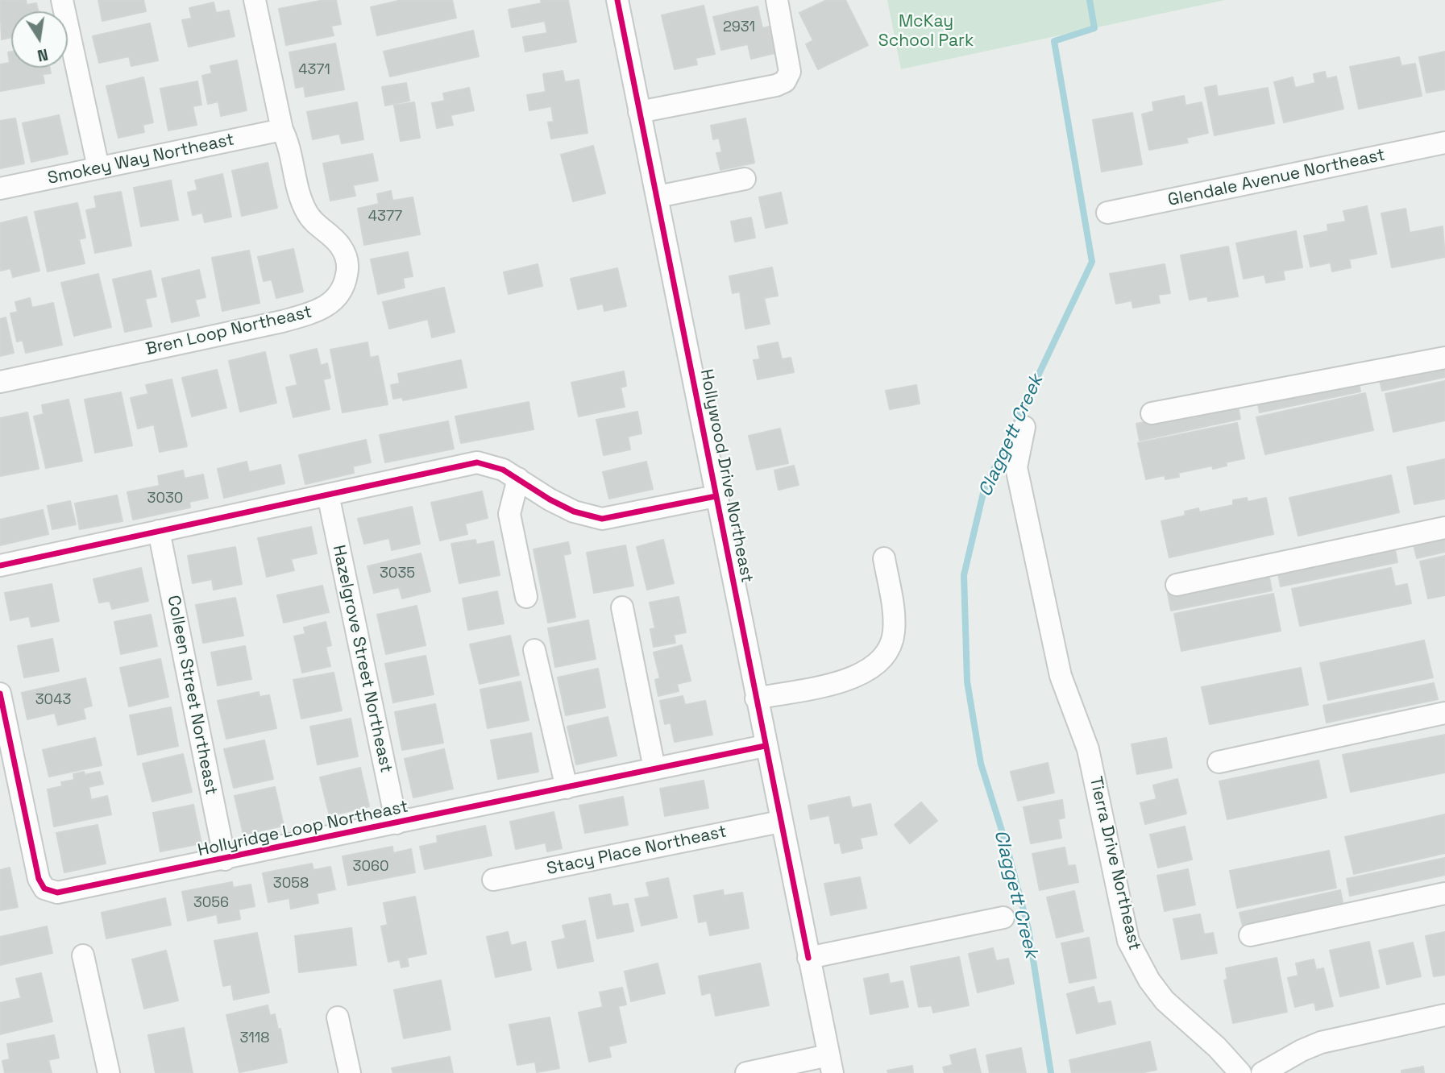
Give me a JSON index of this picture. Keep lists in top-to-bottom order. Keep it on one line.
{"streets":{"street":["Smokey Way Northeast","Glendale Avenue Northeast","Bren Loop Northeast","Hollywood Drive Northeast","Hazelgrove Street Northeast","Colleen Street Northeast","Hollyridge Loop Northeast","Stacy Place Northeast","Tierra Drive Northeast"]},"crossings":[["Smokey Way Northeast","Bren Loop Northeast"],["Hollywood Drive Northeast","Hollyridge Loop Northeast"],["Hollywood Drive Northeast","Stacy Place Northeast"],["Hazelgrove Street Northeast","Hollyridge Loop Northeast"],["Colleen Street Northeast","Hollyridge Loop Northeast"]],"water":["Claggett Creek"],"parks":["McKay School Park"],"house_numbers":["2931","4371","4377","3030","3035","3043","3060","3058","3056","3118"],"north":"bottom"}
